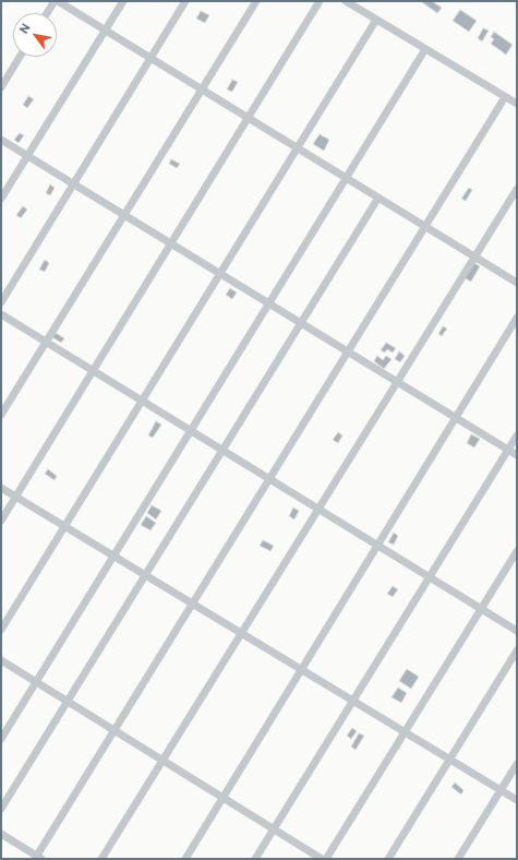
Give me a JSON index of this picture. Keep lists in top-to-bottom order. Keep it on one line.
{"north":"top left"}
